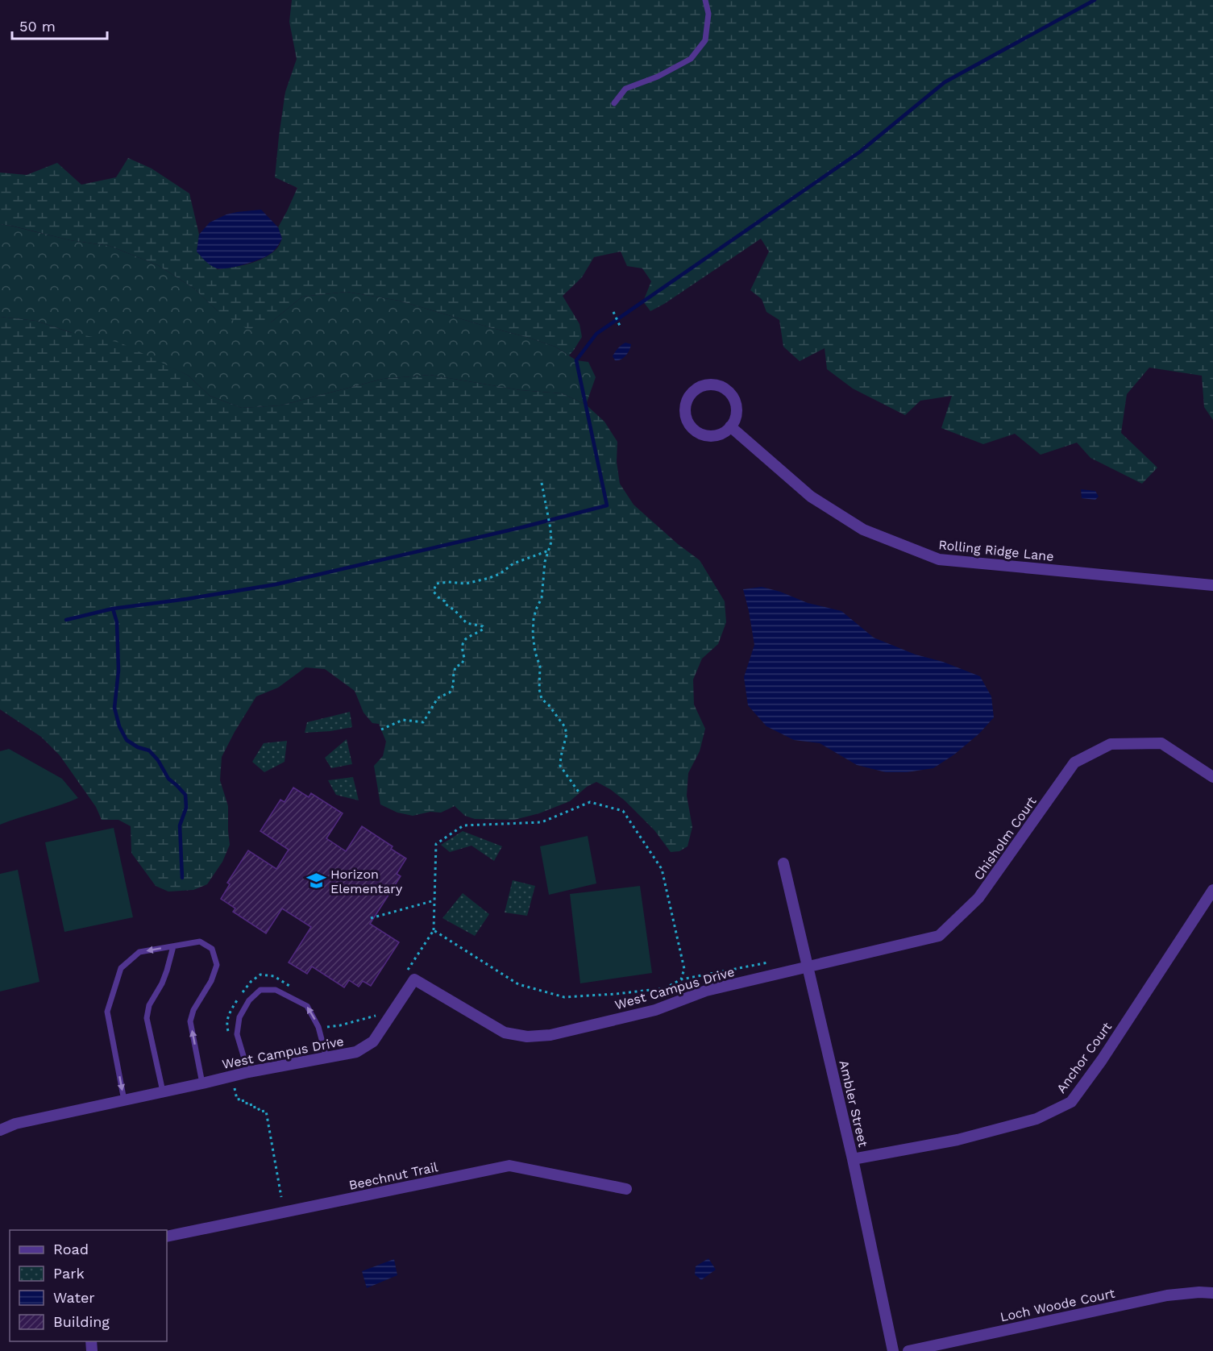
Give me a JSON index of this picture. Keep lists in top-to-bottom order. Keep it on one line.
{"streets":{"street":["Rolling Ridge Lane","Chisholm Court","West Campus Drive","Anchor Court","Ambler Street","Beechnut Trail","Loch Woode Court"]},"crossings":[["Chisholm Court","West Campus Drive"],["Chisholm Court","Ambler Street"],["West Campus Drive","Ambler Street"],["Anchor Court","Ambler Street"]],"places":{"school or university":["Horizon Elementary"]},"legend":["Road","Park","Water","Building"],"scale_bar":"50 m"}
